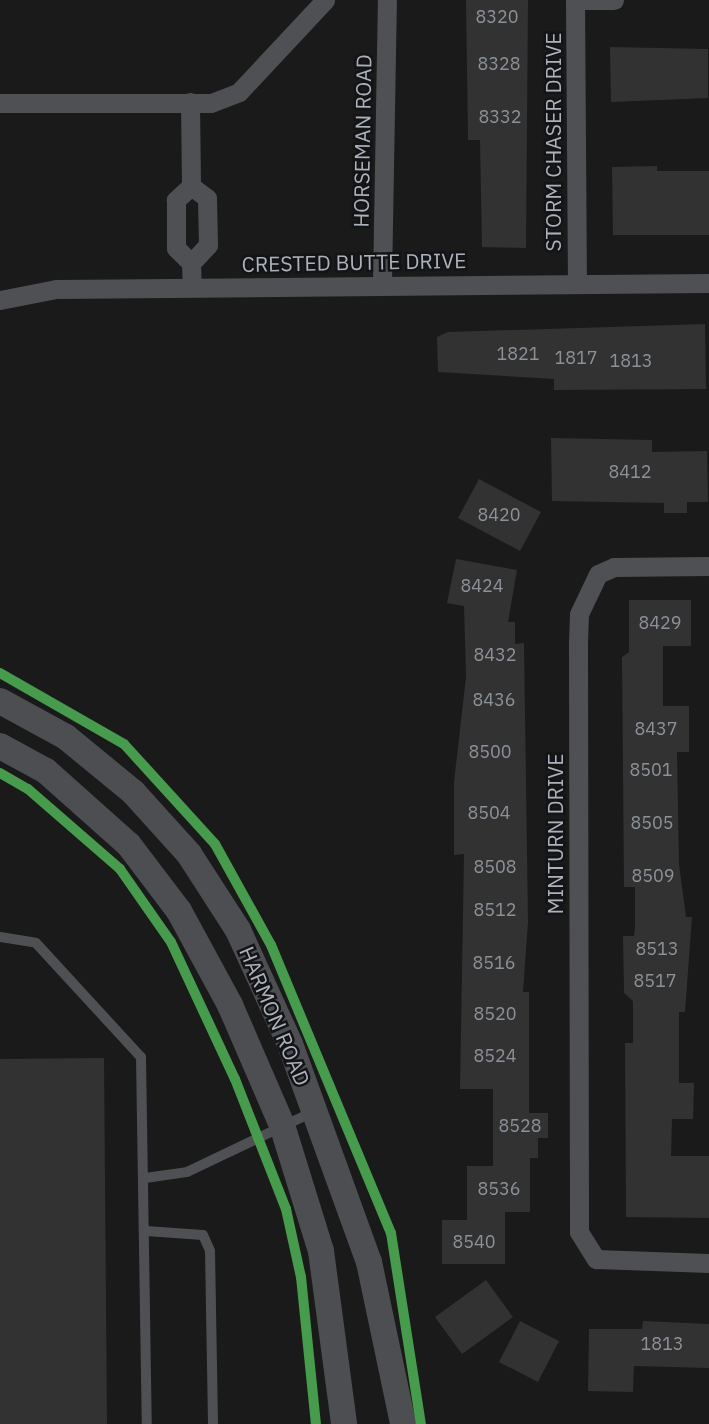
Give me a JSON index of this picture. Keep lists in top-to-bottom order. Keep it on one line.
{"streets":{"street":["HORSEMAN ROAD","STORM CHASER DRIVE","CRESTED BUTTE DRIVE","MINTURN DRIVE","HARMON ROAD"]},"crossings":[["HORSEMAN ROAD","CRESTED BUTTE DRIVE"],["STORM CHASER DRIVE","CRESTED BUTTE DRIVE"]],"house_numbers":["8320","8328","8332","1821","1817","1813","8412","8420","8424","8429","8432","8436","8437","8500","8501","8504","8505","8508","8509","8512","8513","8516","8517","8520","8524","8528","8536","8540","1813"]}
